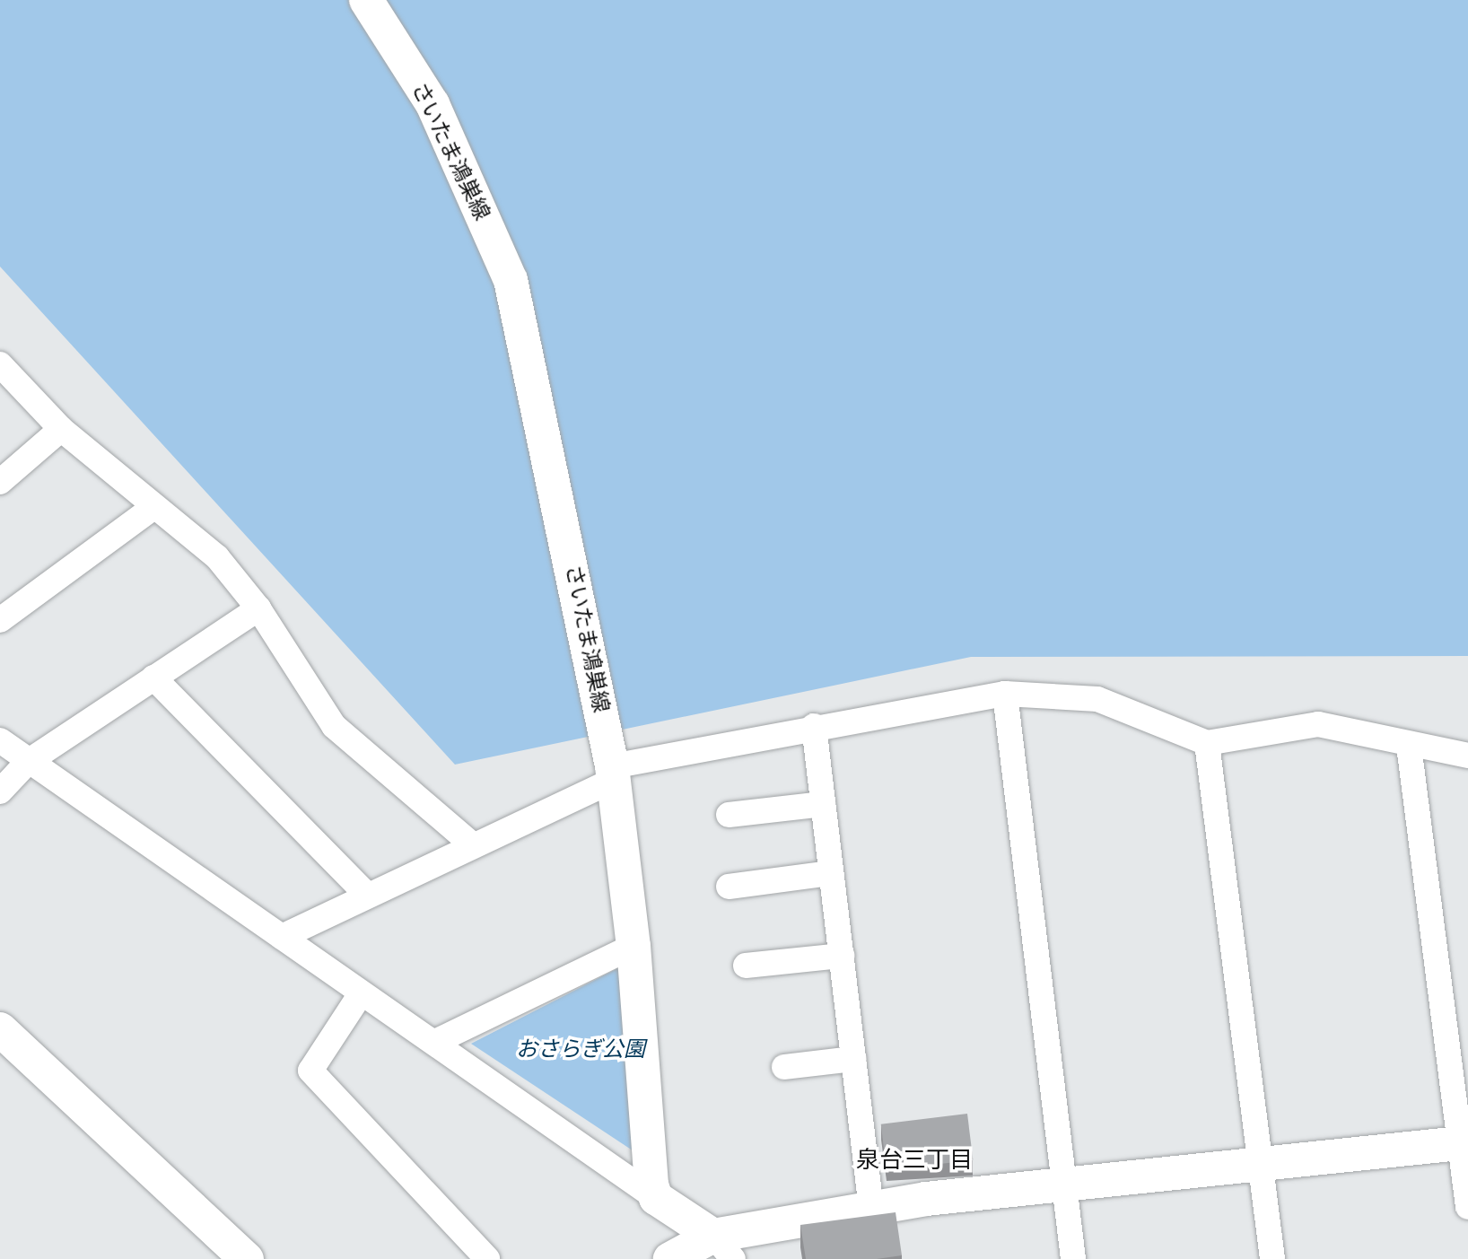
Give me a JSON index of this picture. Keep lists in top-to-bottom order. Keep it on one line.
{"streets":{"main road":["さいたま鴻巣線"]},"districts":["泉台三丁目"],"parks":["おさらぎ公園"]}
